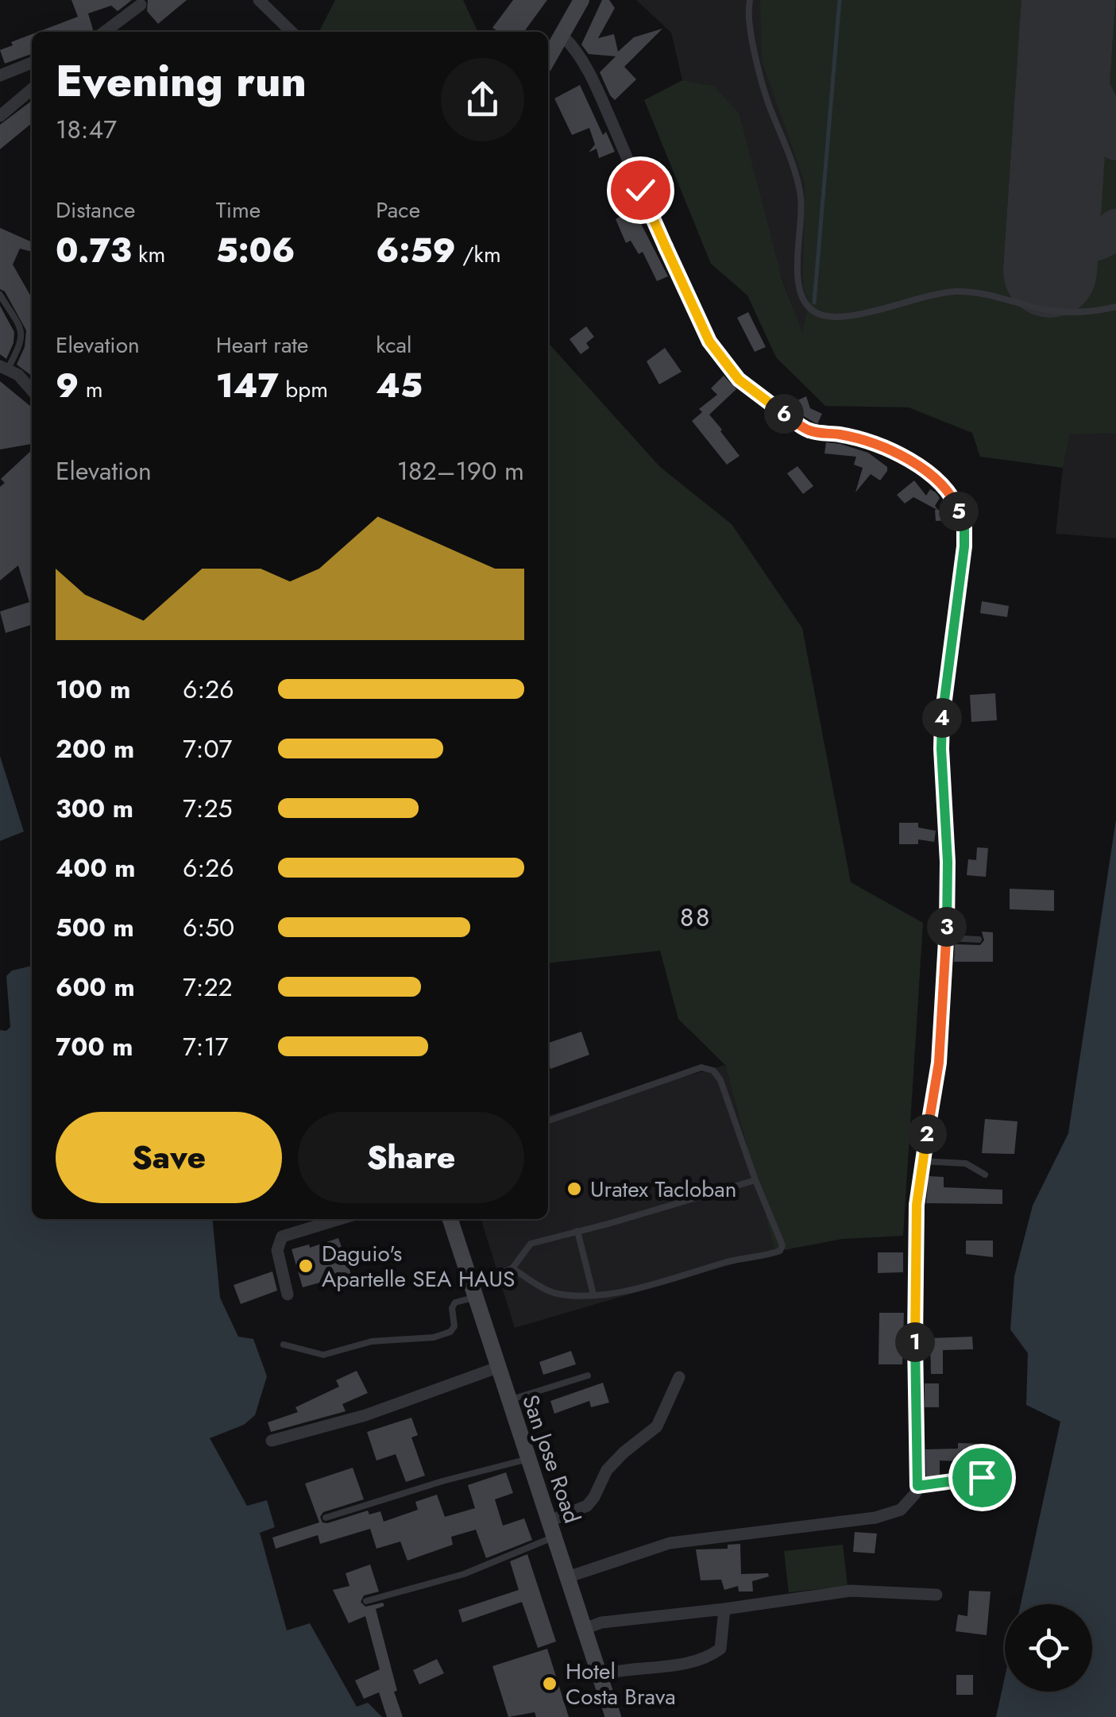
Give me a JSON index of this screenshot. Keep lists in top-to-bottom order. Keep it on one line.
{"streets":{"main road":["San Jose Road"]},"districts":["88"],"places":["Uratex Tacloban","Daguio's Apartelle SEA HAUS","Hotel Costa Brava"],"page":{"heading":["Evening run","18:47"],"stats":[["Distance","0.73 km"],["Time","5:06"],["Pace","6:59 /km"],["Elevation","9 m"],["Heart rate","147 bpm"],["kcal","45"]],"pins":["6","5","4","3","2","1"],"chart":["Elevation","182–190 m"],"list":[{"name":"100 m","note":"6:26"},{"name":"200 m","note":"7:07"},{"name":"300 m","note":"7:25"},{"name":"400 m","note":"6:26"},{"name":"500 m","note":"6:50"},{"name":"600 m","note":"7:22"},{"name":"700 m","note":"7:17"}],"buttons":["Save","Share"]}}
